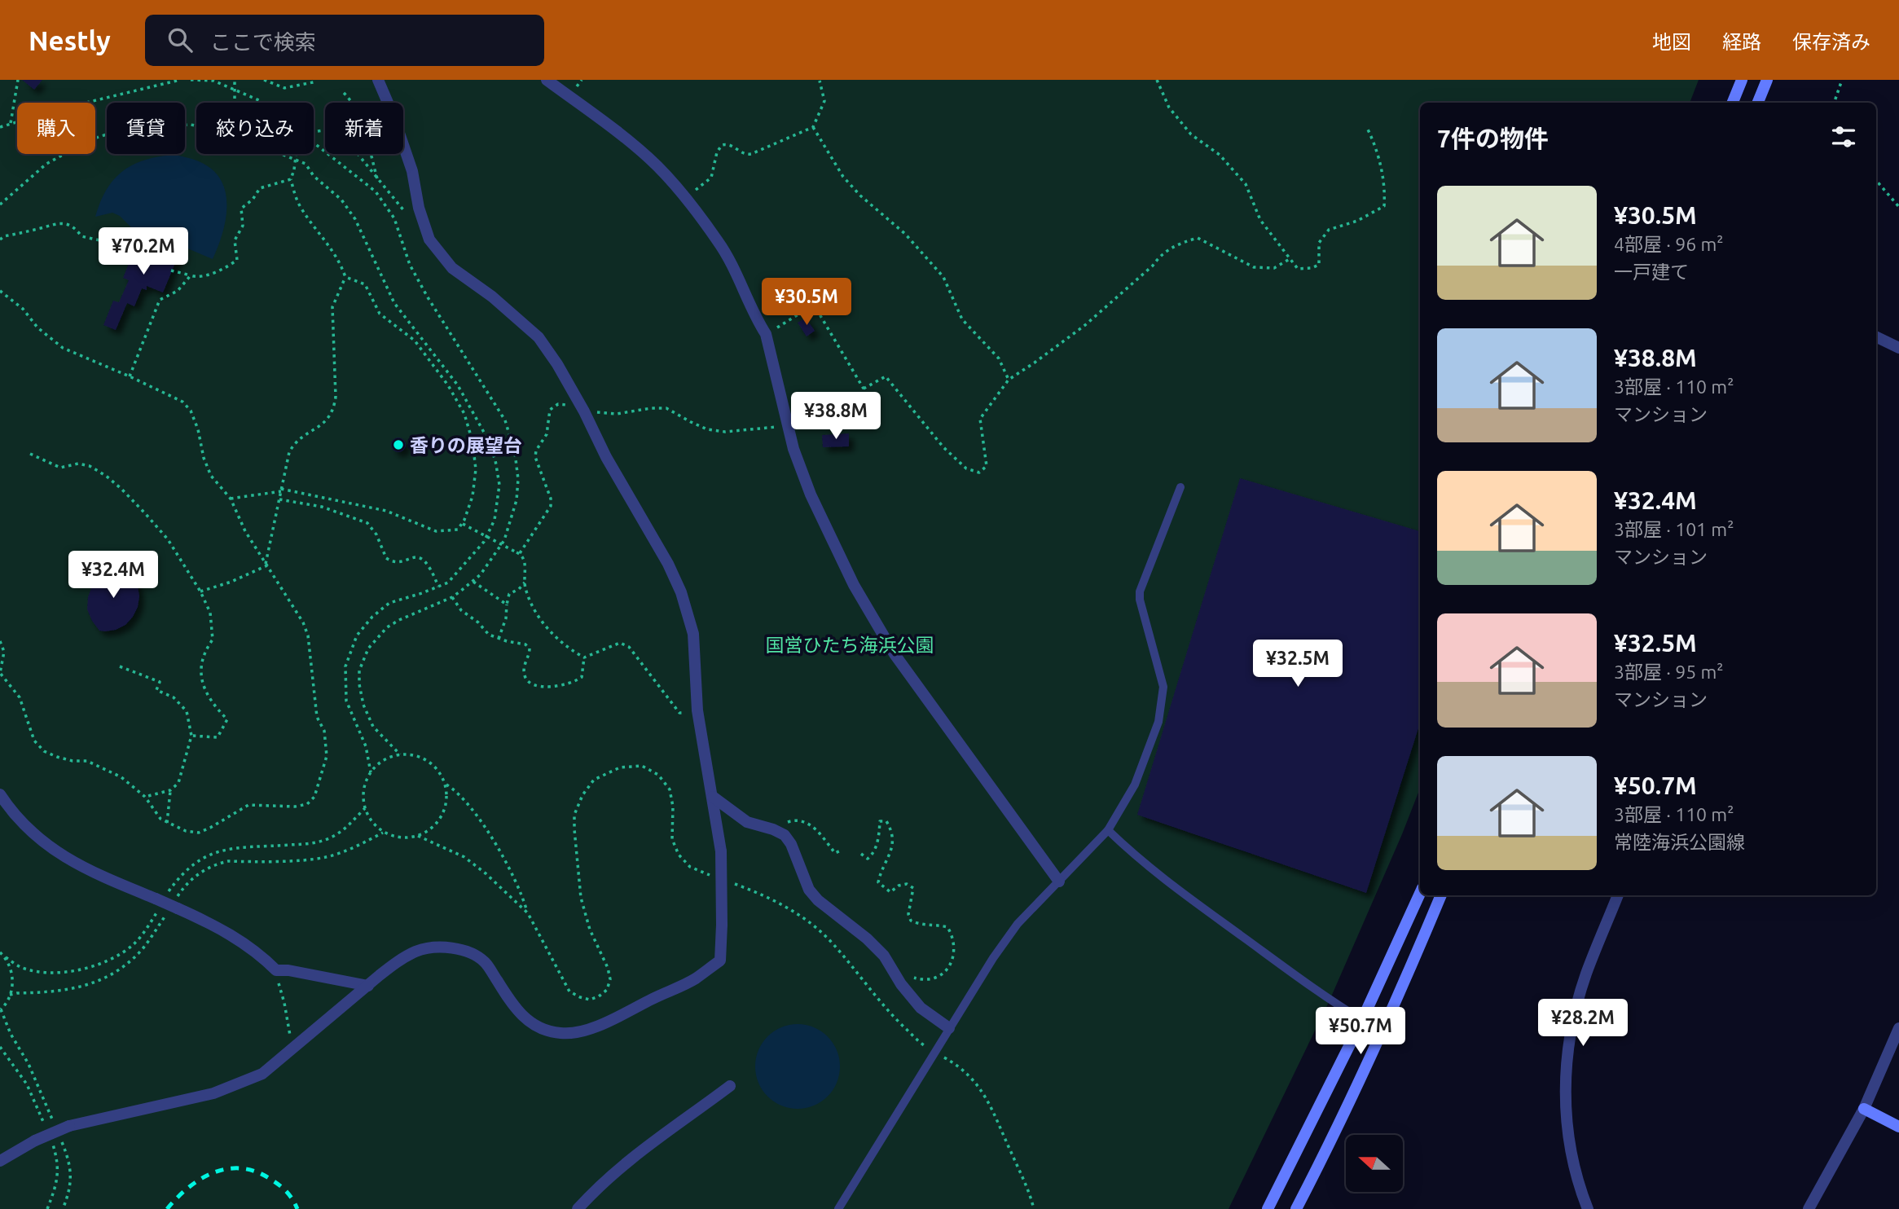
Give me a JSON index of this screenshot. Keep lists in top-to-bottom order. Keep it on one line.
{"parks":["国営ひたち海浜公園"],"places":["香りの展望台"],"north":"left","page":{"header":"Nestly","search":"ここで検索","nav":["地図","経路","保存済み"],"chip":["購入","賃貸","絞り込み","新着"],"heading":"7件の物件","list":[{"name":"¥30.5M","note":"4部屋 · 96 m² · 一戸建て"},{"name":"¥38.8M","note":"3部屋 · 110 m² · マンション"},{"name":"¥32.4M","note":"3部屋 · 101 m² · マンション"},{"name":"¥32.5M","note":"3部屋 · 95 m² · マンション"},{"name":"¥50.7M","note":"3部屋 · 110 m² · 常陸海浜公園線"}],"price":["¥70.2M","¥30.5M","¥38.8M","¥32.4M","¥32.5M","¥28.2M","¥50.7M"]}}
